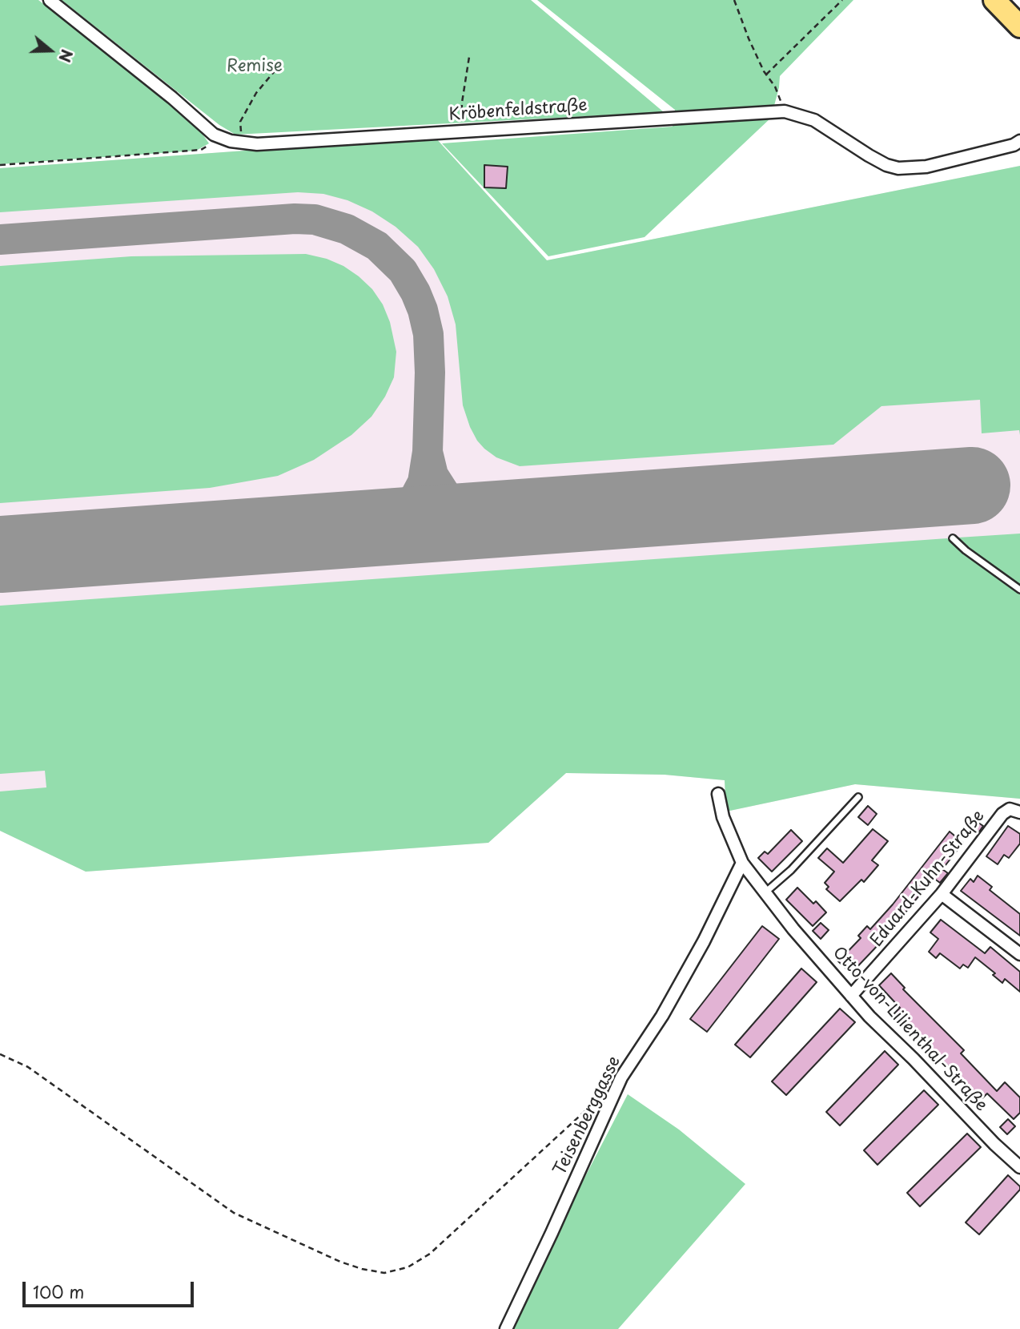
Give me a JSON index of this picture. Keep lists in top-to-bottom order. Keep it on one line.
{"streets":{"street":["Kröbenfeldstraße","Eduard-Kuhn-Straße","Otto-von-Lilienthal-Straße","Teisenberggasse"]},"crossings":[["Eduard-Kuhn-Straße","Otto-von-Lilienthal-Straße"],["Otto-von-Lilienthal-Straße","Teisenberggasse"]],"parks":["Remise"],"scale_bar":"100 m","north":"right"}
